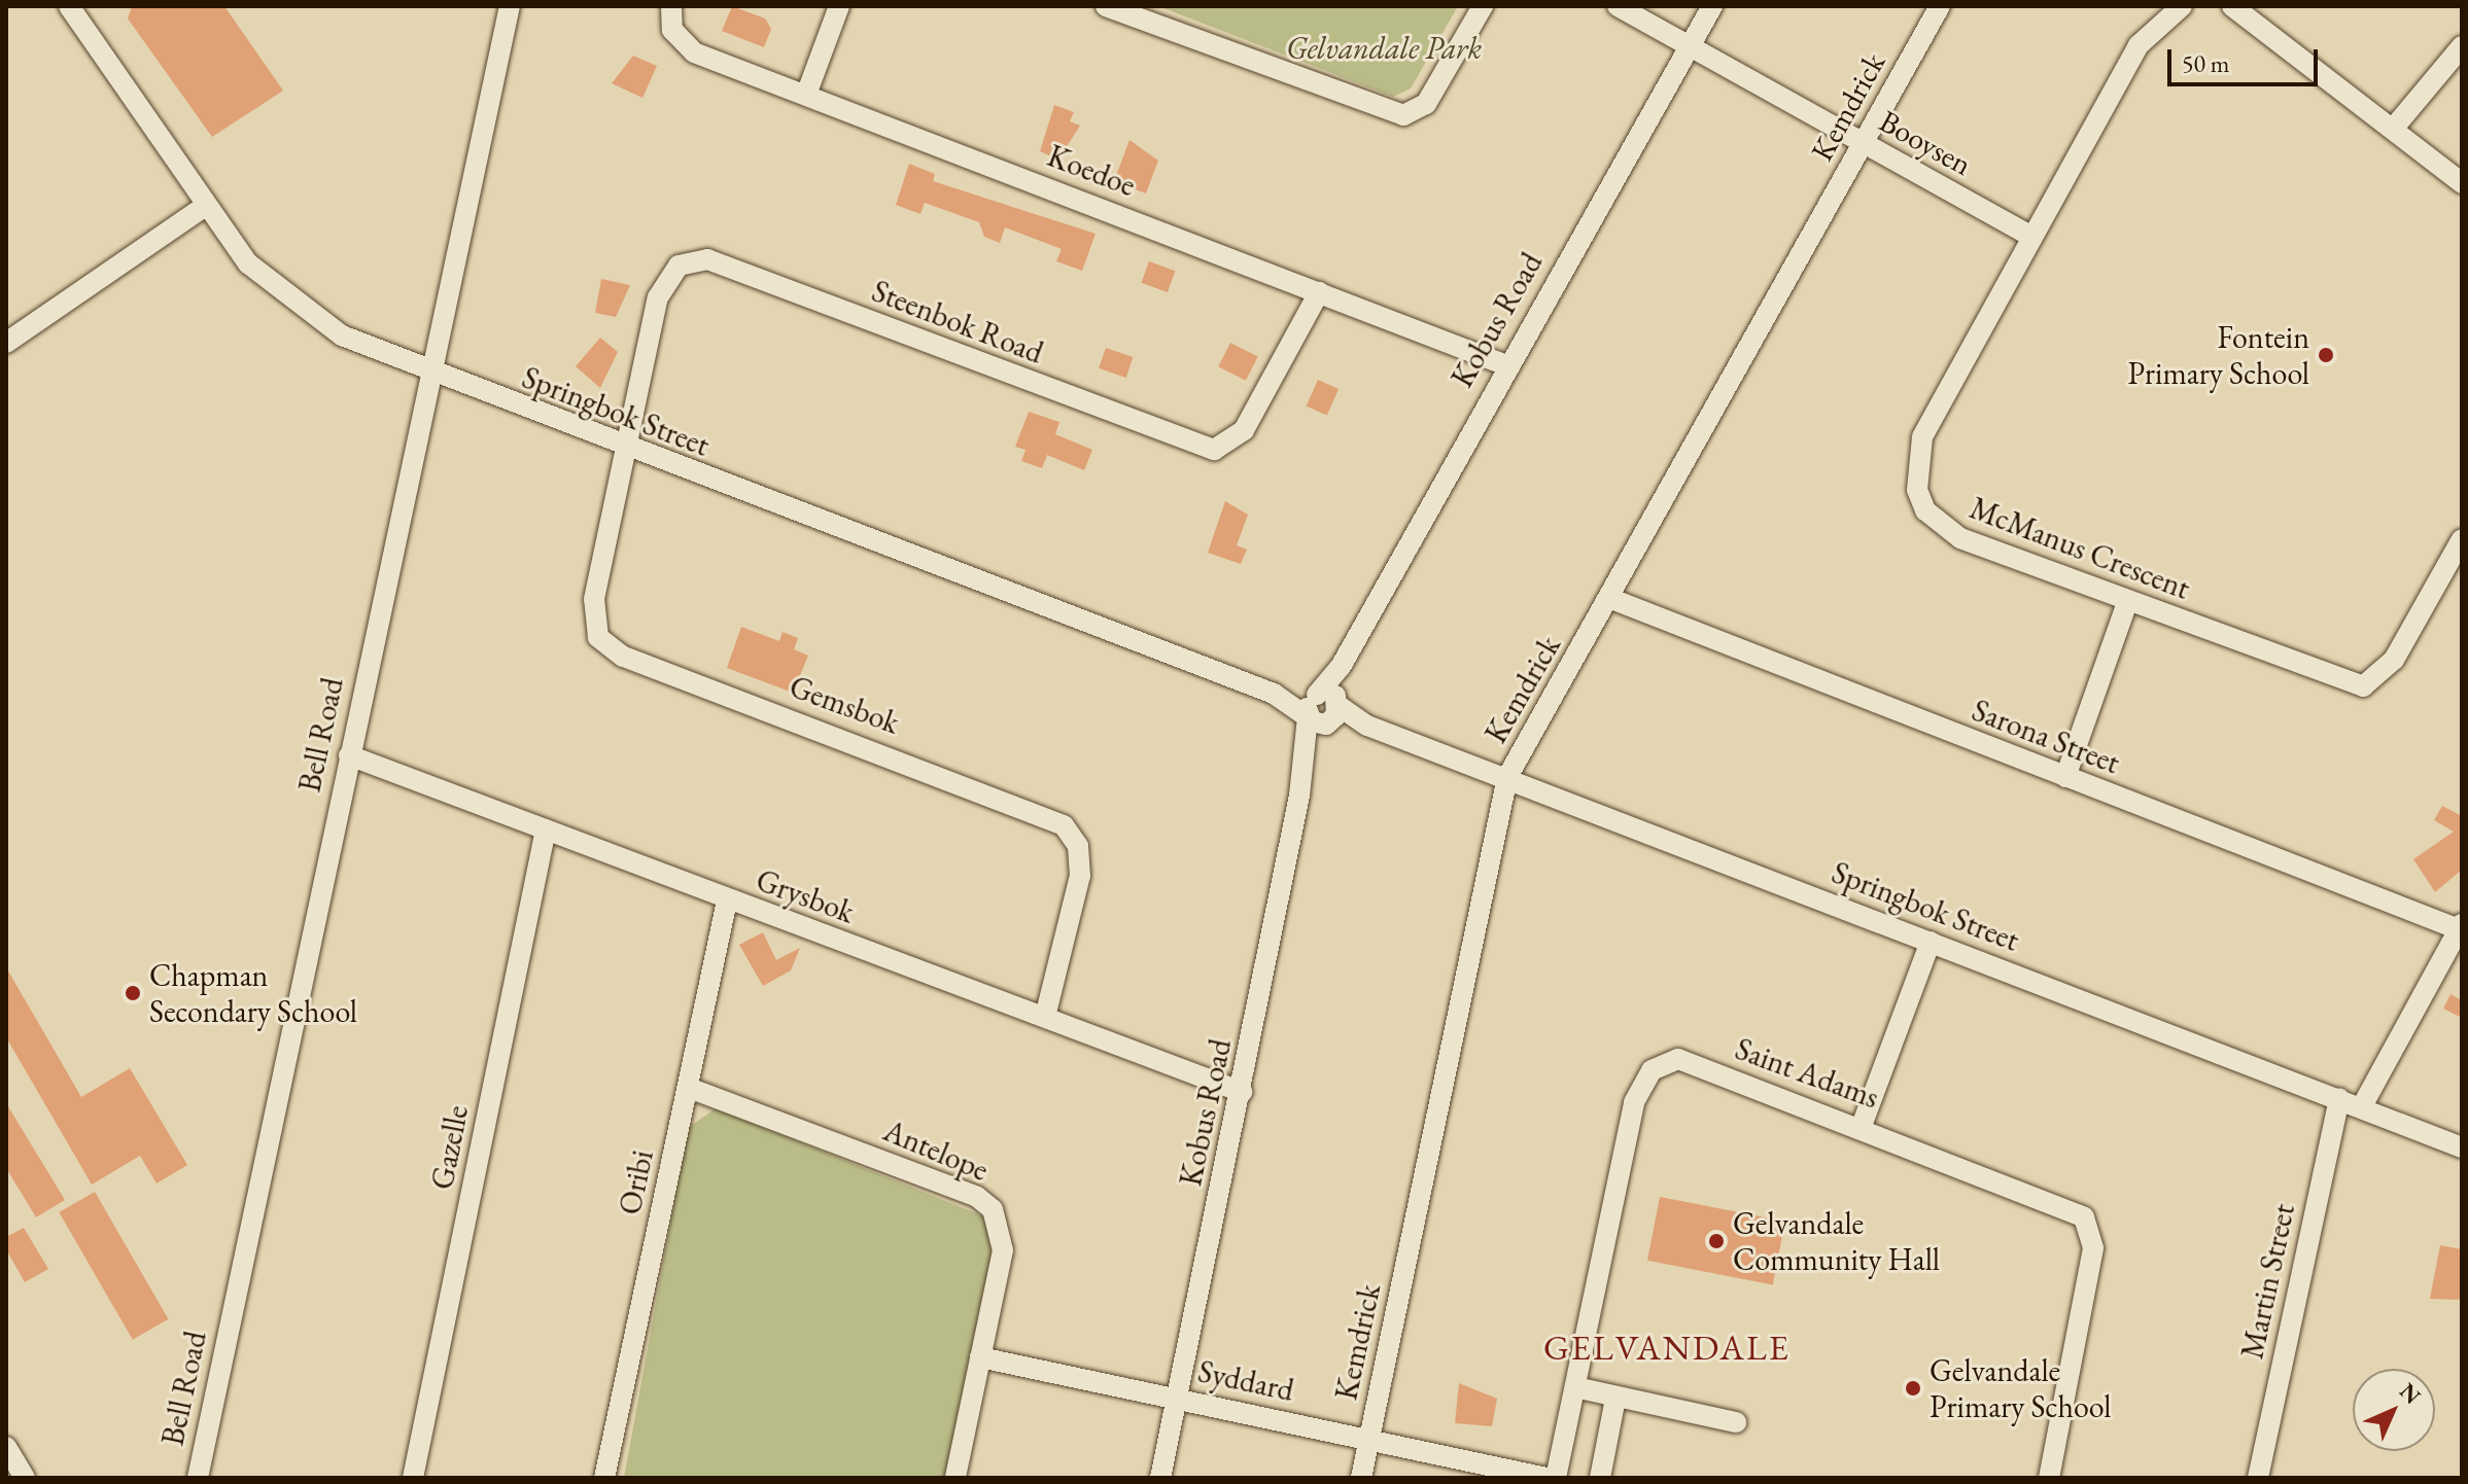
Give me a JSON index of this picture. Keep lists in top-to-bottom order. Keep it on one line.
{"streets":{"street":["Kemdrick","Booysen","Koedoe","Kobus Road","Steenbok Road","Springbok Street","McManus Crescent","Gemsbok","Bell Road","Sarona Street","Grysbok","Saint Adams","Gazelle","Antelope","Oribi","Martin Street","Syddard"]},"crossings":[["Kemdrick","Booysen"],["Kemdrick","Springbok Street"],["Kemdrick","Sarona Street"],["Kemdrick","Syddard"],["Booysen","Kobus Road"],["Booysen","McManus Crescent"],["Koedoe","Kobus Road"],["Koedoe","Steenbok Road"],["Kobus Road","Springbok Street"],["Kobus Road","Grysbok"],["Kobus Road","Syddard"],["Steenbok Road","Springbok Street"],["Steenbok Road","Gemsbok"],["Springbok Street","Gemsbok"],["Springbok Street","Bell Road"],["Springbok Street","Martin Street"],["Gemsbok","Grysbok"],["Bell Road","Grysbok"],["Grysbok","Gazelle"],["Grysbok","Oribi"],["Antelope","Oribi"],["Antelope","Syddard"]],"districts":["GELVANDALE"],"parks":["Gelvandale Park"],"places":["Fontein Primary School","Chapman Secondary School","Gelvandale Community Hall","Gelvandale Primary School"],"scale_bar":"50 m","north":"top right"}
